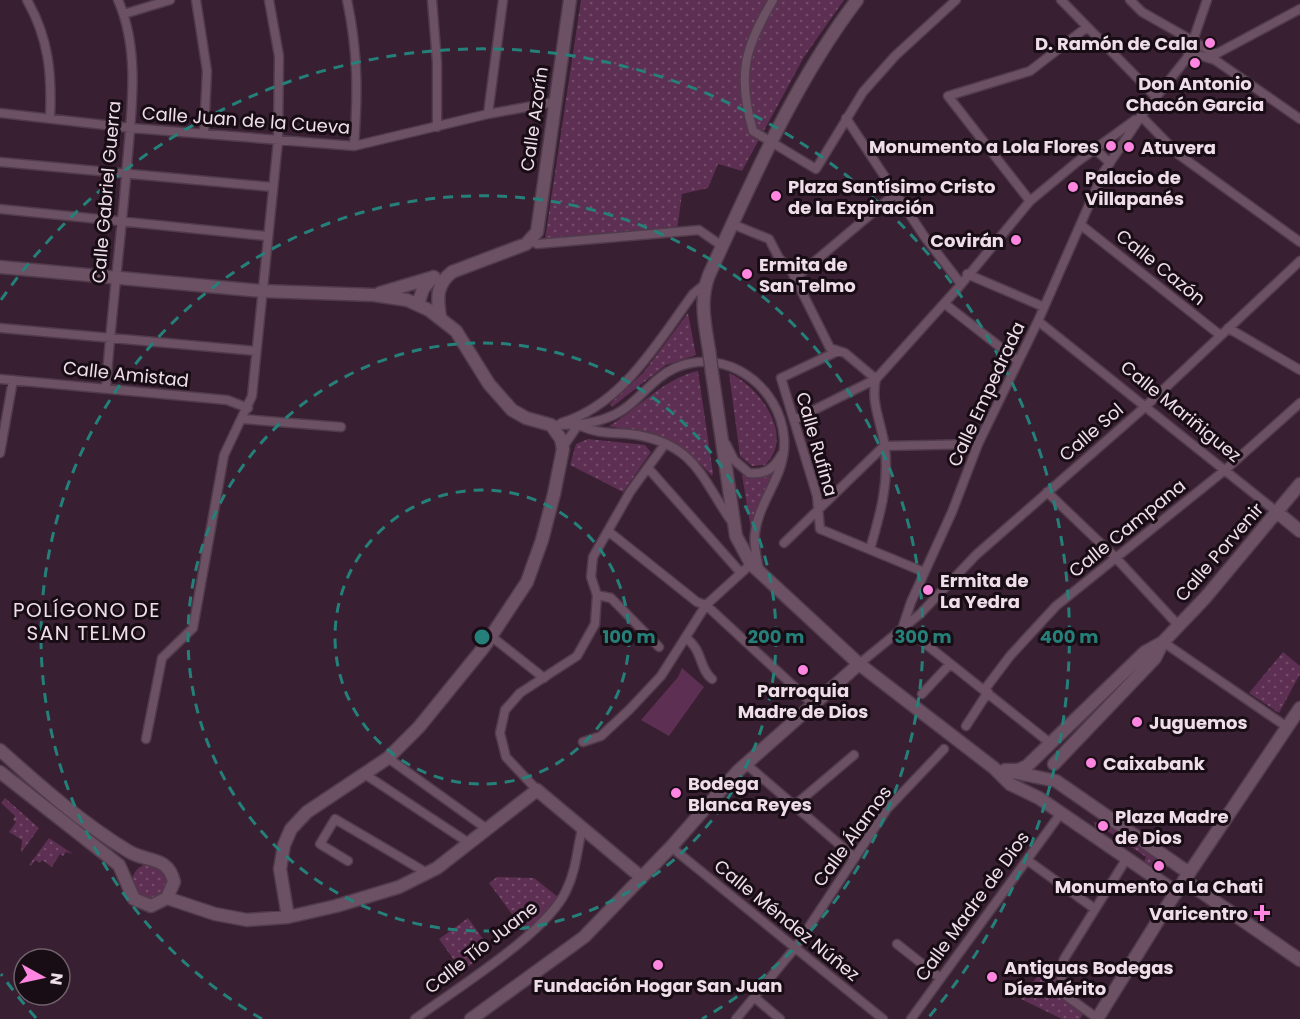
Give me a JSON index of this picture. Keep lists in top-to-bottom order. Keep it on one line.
{"streets":{"street":["Calle Azorín","Calle Juan de la Cueva","Calle Gabriel Guerra","Calle Cazón","Calle Amistad","Calle Empedrada","Calle Mariñiguez","Calle Sol","Calle Rufina","Calle Campana","Calle Porvenir","Calle Álamos","Calle Madre de Dios","Calle Méndez Núñez","Calle Tío Juane"]},"crossings":[["Calle Azorín","Calle Juan de la Cueva"],["Calle Juan de la Cueva","Calle Gabriel Guerra"],["Calle Gabriel Guerra","Calle Amistad"],["Calle Cazón","Calle Empedrada"],["Calle Cazón","Calle Sol"],["Calle Empedrada","Calle Mariñiguez"],["Calle Empedrada","Calle Sol"],["Calle Mariñiguez","Calle Sol"],["Calle Mariñiguez","Calle Campana"],["Calle Mariñiguez","Calle Porvenir"],["Calle Álamos","Calle Méndez Núñez"]],"districts":["POLÍGONO DE SAN TELMO"],"places":{"other":["D. Ramón de Cala","Don Antonio Chacón Garcia","Monumento a Lola Flores","Atuvera","Palacio de Villapanés","Plaza Santísimo Cristo de la Expiración","Covirán","Ermita de San Telmo","Ermita de La Yedra","Parroquia Madre de Dios","Juguemos","Caixabank","Bodega Blanca Reyes","Plaza Madre de Dios","Monumento a La Chati","Fundación Hogar San Juan","Antiguas Bodegas Díez Mérito"],"health":["Varicentro"]},"north":"right","rings":["100 m","200 m","300 m","400 m"]}
